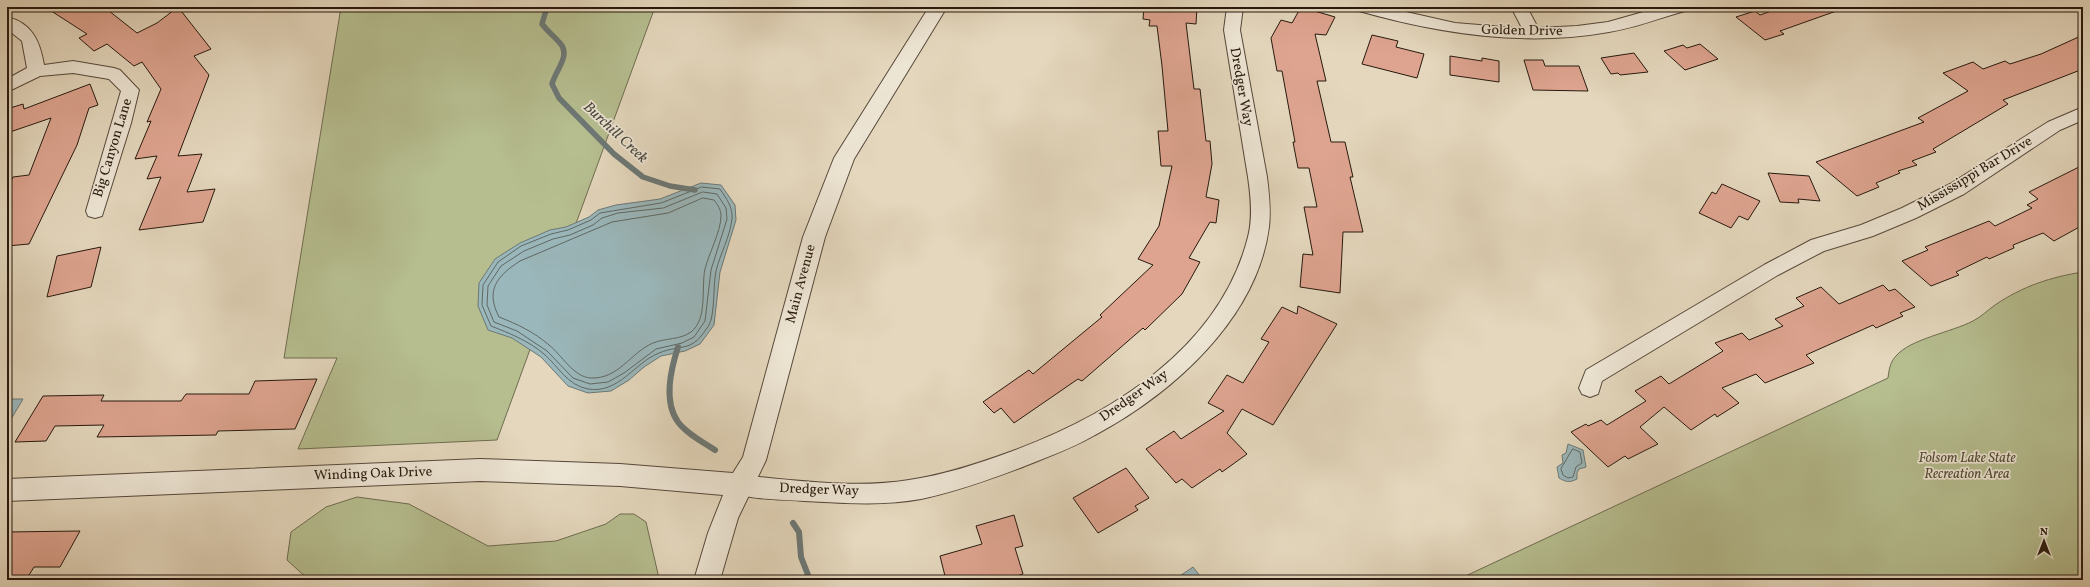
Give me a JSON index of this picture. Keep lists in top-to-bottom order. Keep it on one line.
{"streets":{"street":["Golden Drive","Dredger Way","Big Canyon Lane","Mississippi Bar Drive","Main Avenue","Winding Oak Drive"]},"crossings":[["Dredger Way","Main Avenue"],["Dredger Way","Winding Oak Drive"],["Main Avenue","Winding Oak Drive"]],"water":["Burchill Creek"],"parks":["Folsom Lake State Recreation Area"],"north":"top"}
